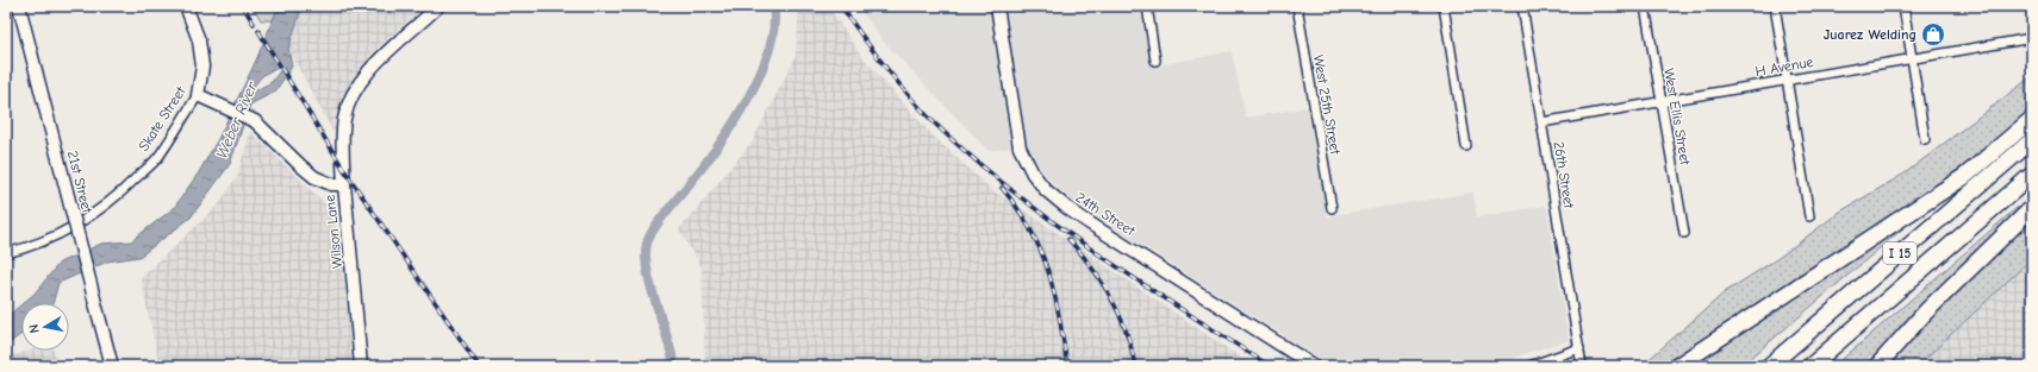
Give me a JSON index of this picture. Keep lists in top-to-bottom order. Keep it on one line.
{"streets":{"highway":["I 15"],"main road":["Skate Street","21st Street","24th Street","Wilson Lane"],"street":["H Avenue","West 25th Street","West Ellis Street","26th Street"]},"crossings":[["H Avenue","West Ellis Street"],["H Avenue","26th Street"],["Skate Street","Wilson Lane"]],"water":["Weber River"],"places":{"shop":["Juarez Welding"]},"north":"left"}
